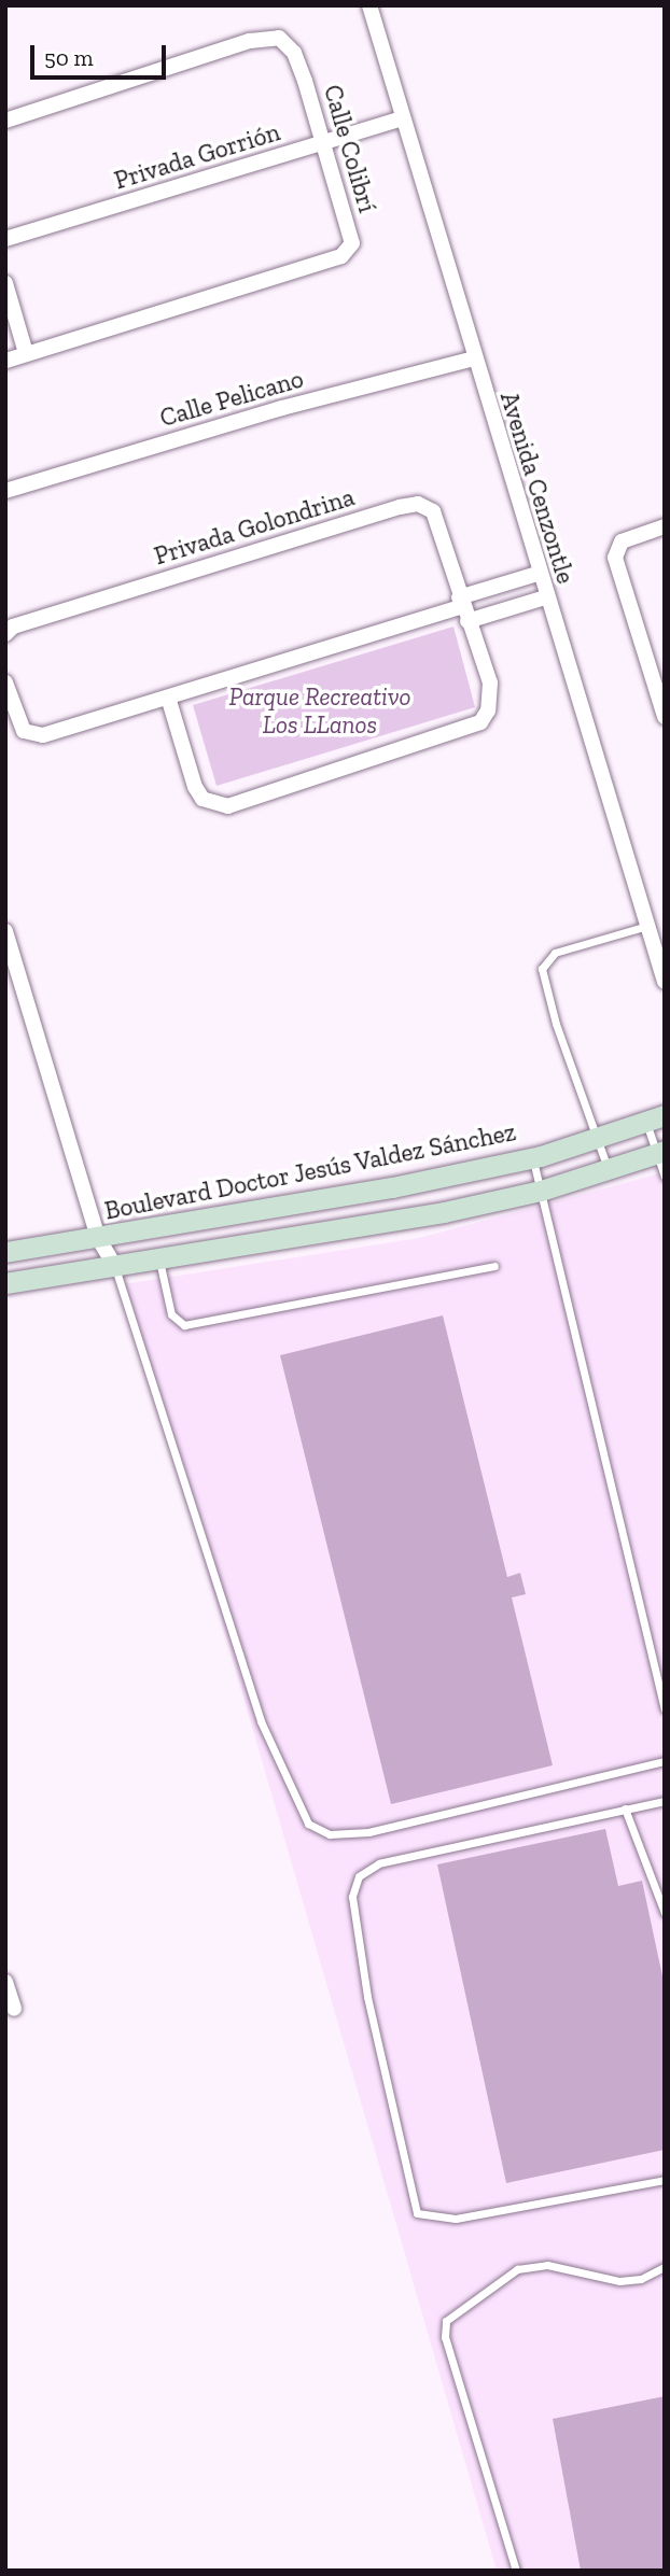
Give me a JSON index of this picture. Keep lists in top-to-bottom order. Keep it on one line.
{"streets":{"main road":["Boulevard Doctor Jesús Valdez Sánchez"],"street":["Calle Colibrí","Privada Gorrión","Calle Pelicano","Avenida Cenzontle","Privada Golondrina"]},"crossings":[["Calle Colibrí","Privada Gorrión"],["Privada Gorrión","Avenida Cenzontle"],["Calle Pelicano","Avenida Cenzontle"]],"parks":["Parque Recreativo Los LLanos"],"scale_bar":"50 m"}
